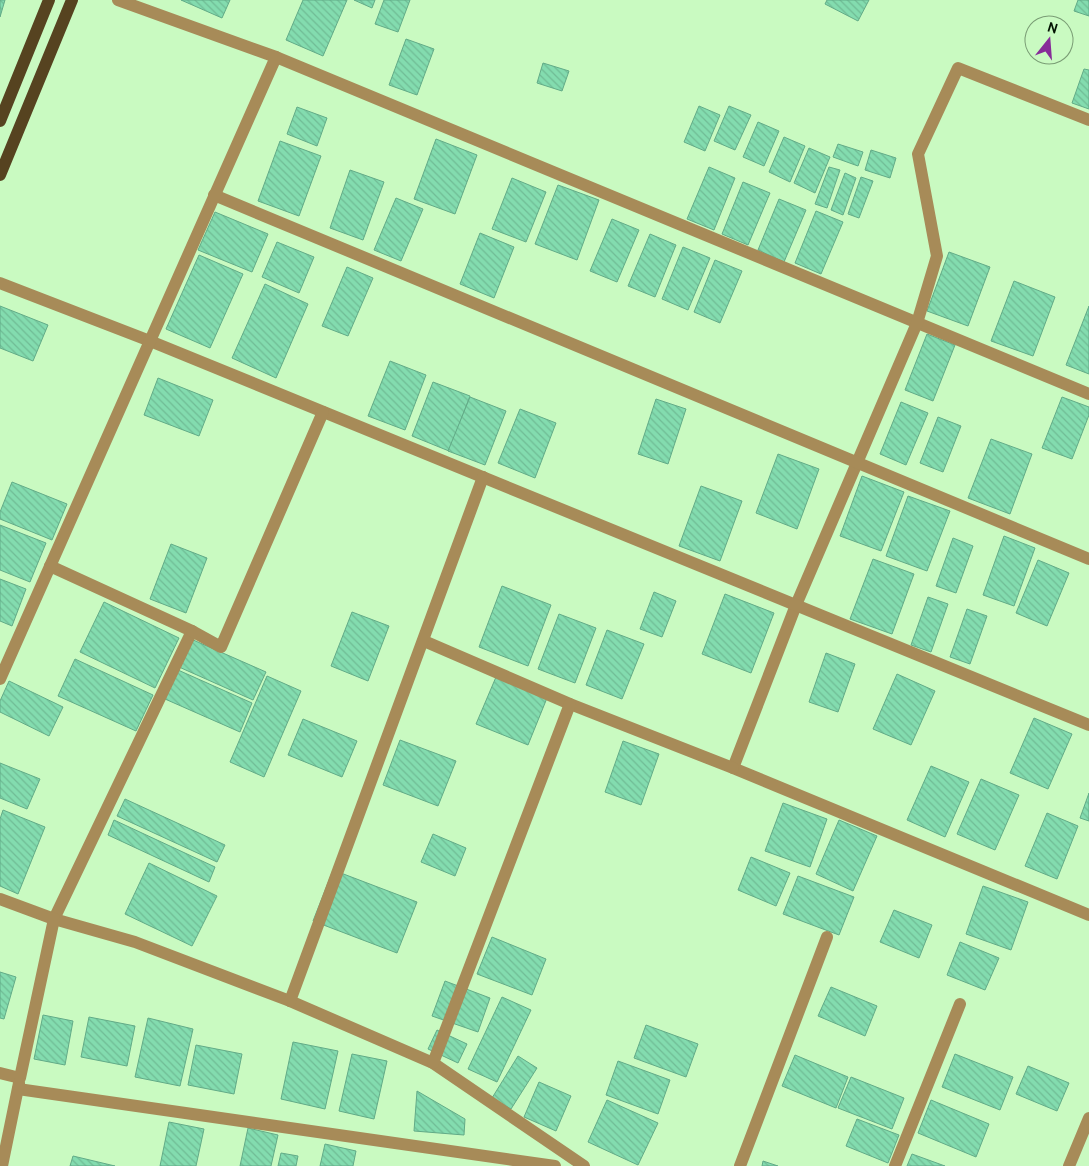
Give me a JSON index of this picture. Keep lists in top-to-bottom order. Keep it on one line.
{"north":"top"}
